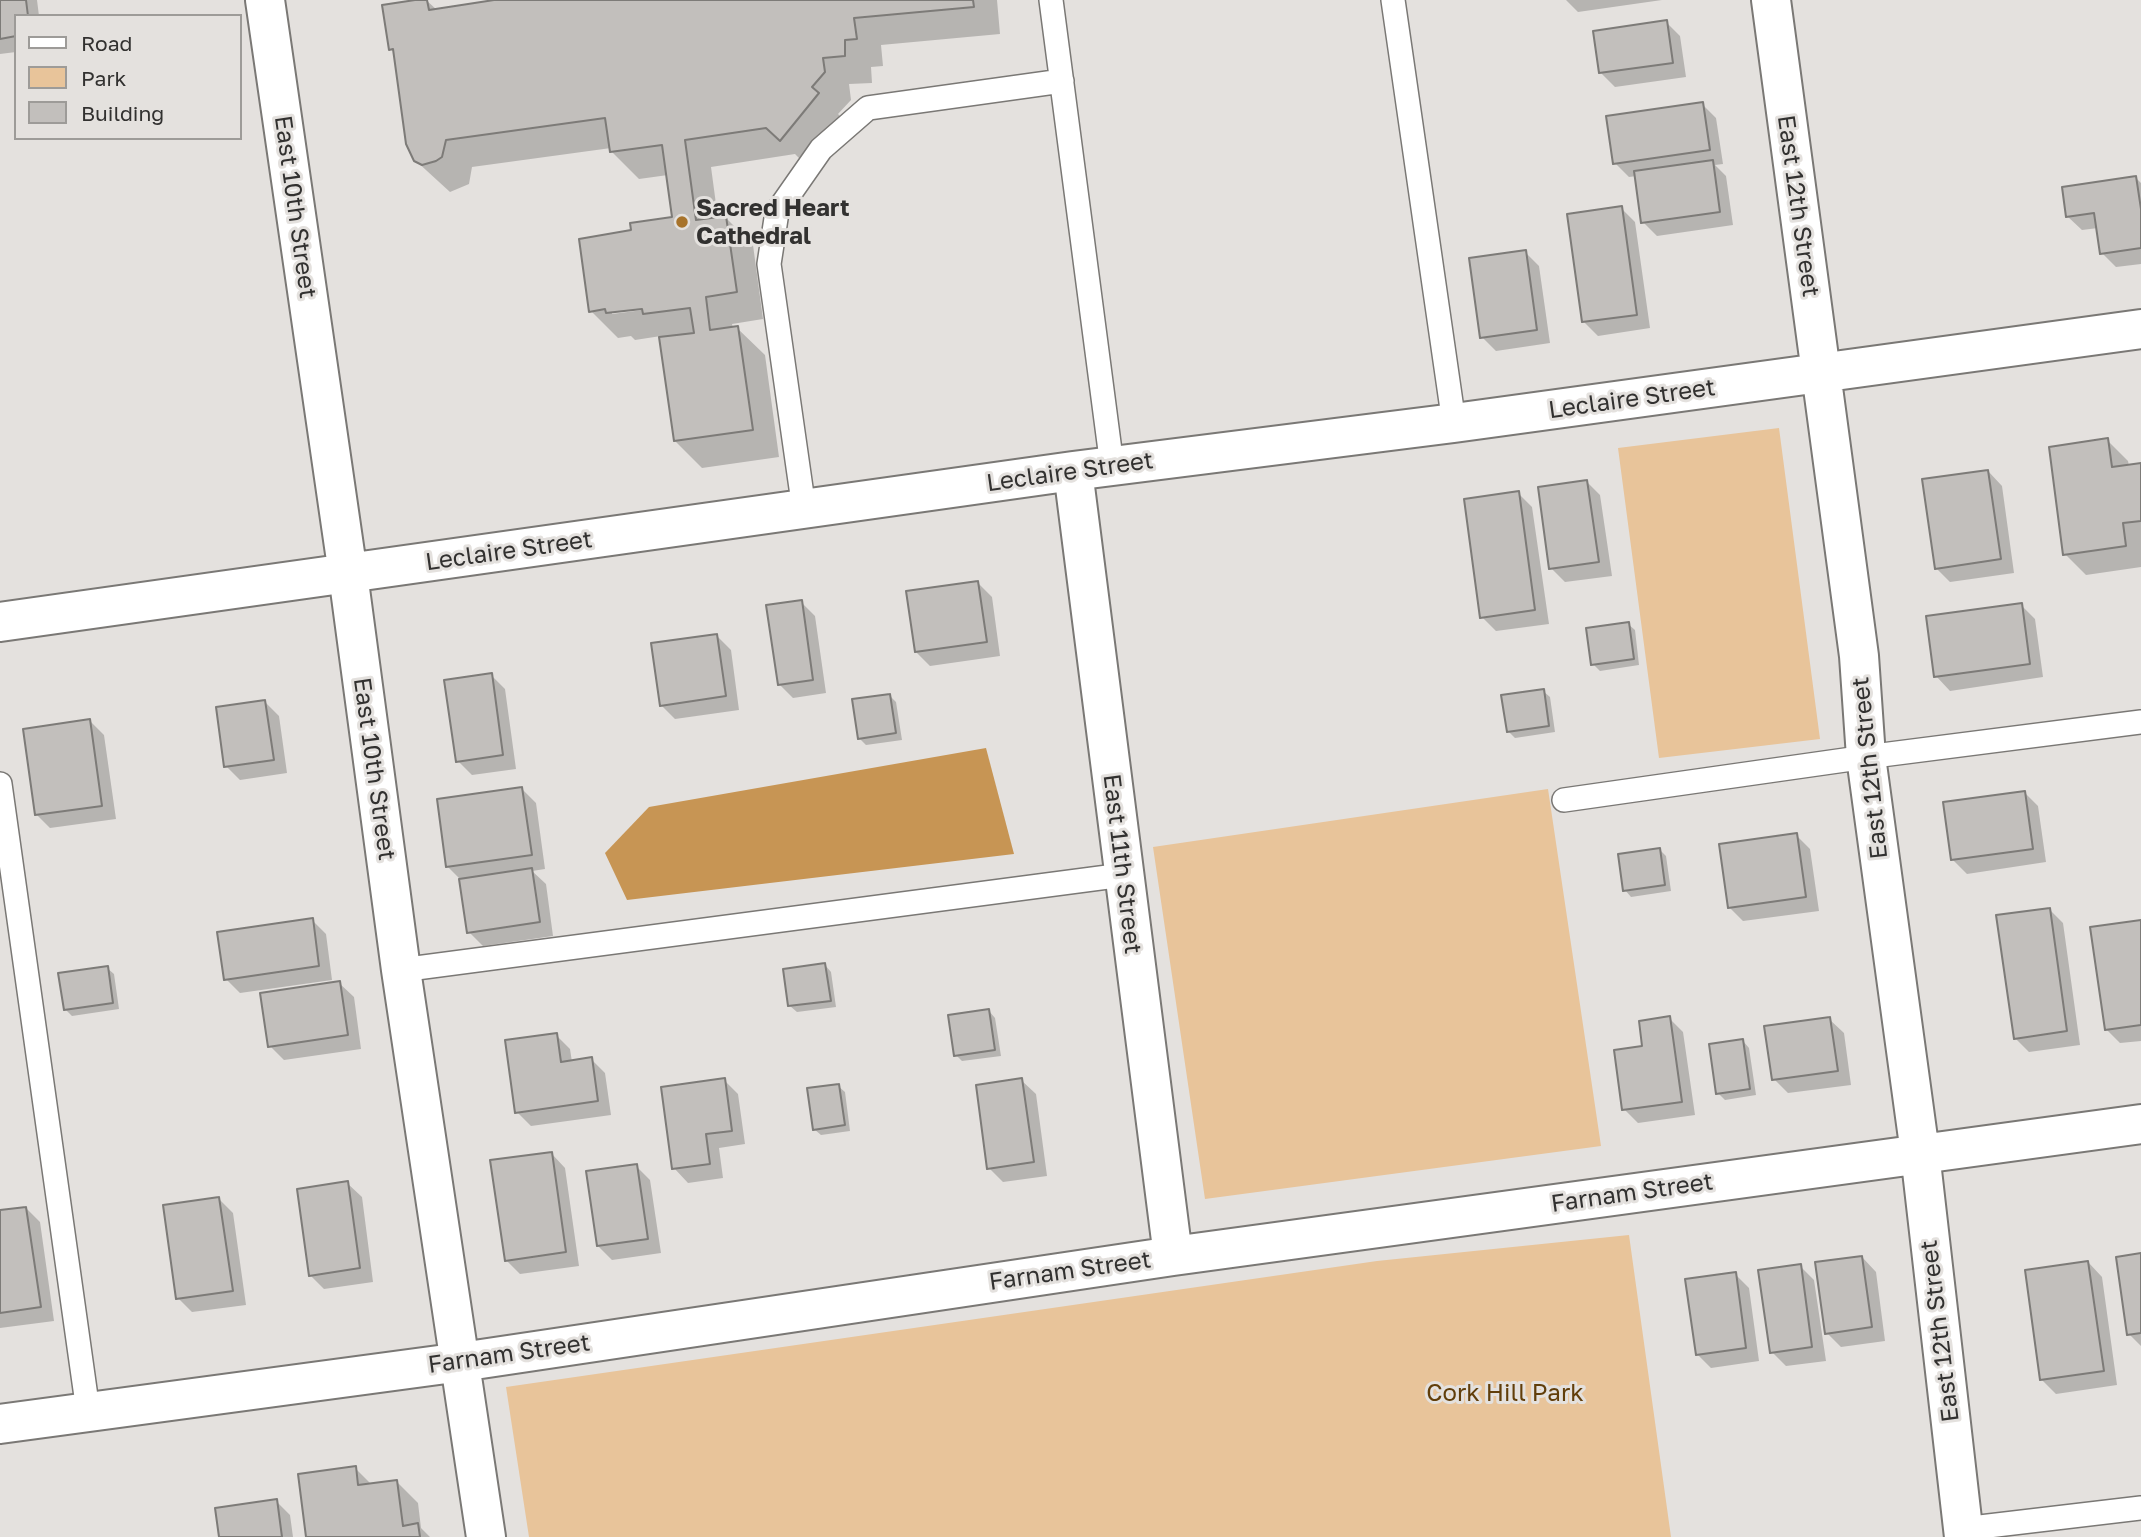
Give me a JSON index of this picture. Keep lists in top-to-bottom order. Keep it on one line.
{"streets":{"street":["East 12th Street","East 10th Street","Leclaire Street","East 11th Street","Farnam Street"]},"crossings":[["East 12th Street","Leclaire Street"],["East 12th Street","Farnam Street"],["East 10th Street","Leclaire Street"],["East 10th Street","Farnam Street"],["Leclaire Street","East 11th Street"],["East 11th Street","Farnam Street"]],"parks":["Cork Hill Park"],"places":["Sacred Heart Cathedral"],"legend":["Road","Park","Building"]}
